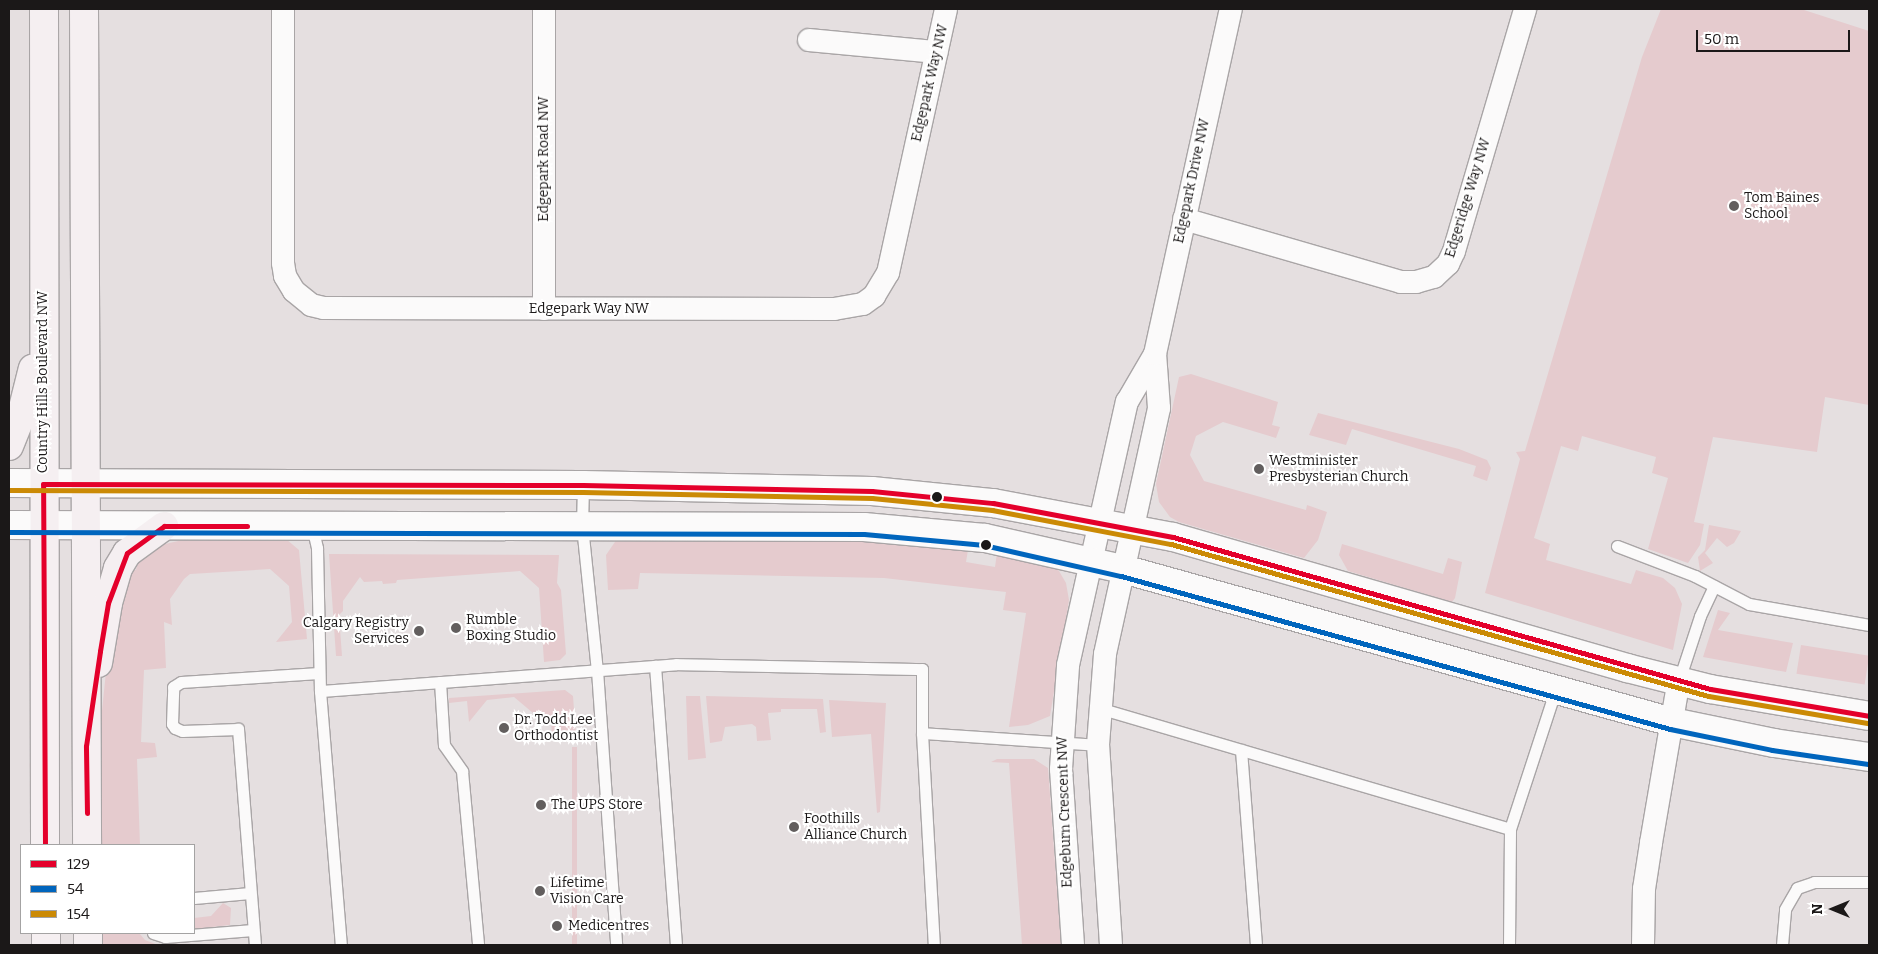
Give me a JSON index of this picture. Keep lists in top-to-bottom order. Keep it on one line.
{"streets":{"main road":["Country Hills Boulevard NW"],"street":["Edgepark Way NW","Edgepark Road NW","Edgepark Drive NW","Edgeridge Way NW","Edgeburn Crescent NW"]},"crossings":[["Edgepark Way NW","Edgepark Road NW"],["Edgepark Drive NW","Edgeridge Way NW"],["Edgepark Drive NW","Edgeburn Crescent NW"]],"places":["Tom Baines School","Westminister Presbysterian Church","Rumble Boxing Studio","Calgary Registry Services","Dr. Todd Lee Orthodontist","The UPS Store","Foothills Alliance Church","Lifetime Vision Care","Medicentres"],"lines":["transit line 129","transit line 154","transit line 54"],"legend":["129","54","154"],"scale_bar":"50 m","north":"left"}
